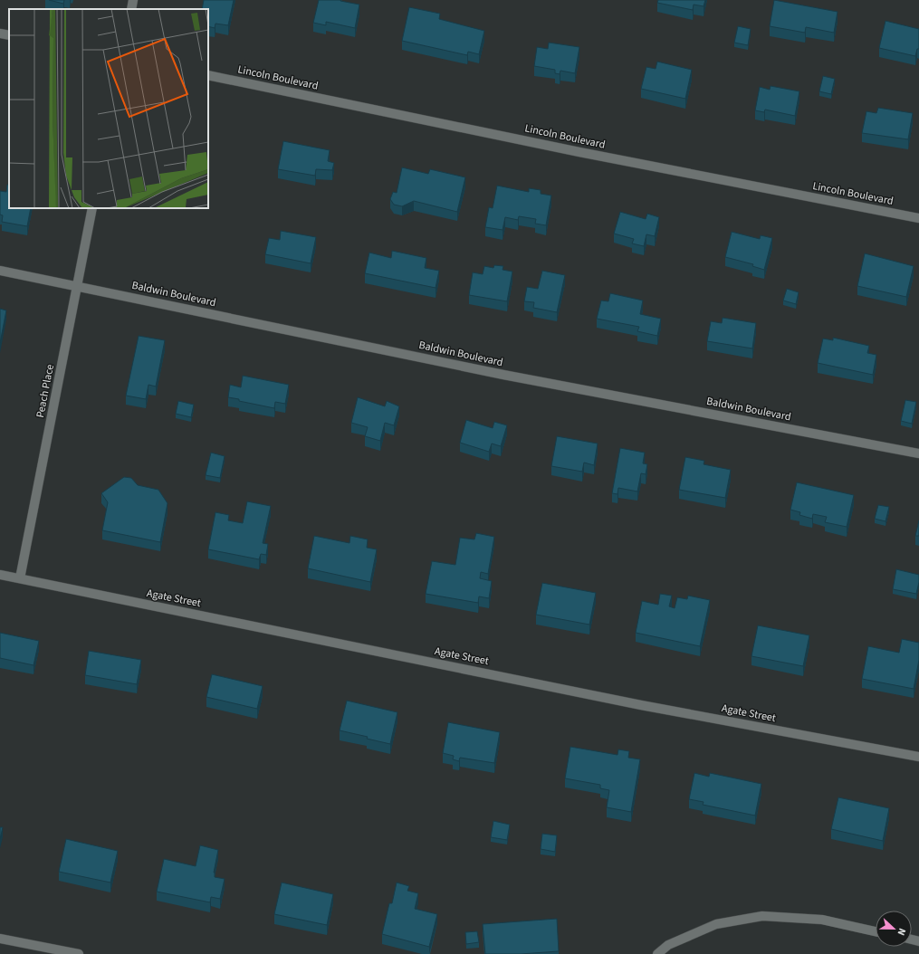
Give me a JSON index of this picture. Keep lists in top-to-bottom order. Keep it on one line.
{"streets":{"street":["Lincoln Boulevard","Baldwin Boulevard","Peach Place","Agate Street"]},"crossings":[["Baldwin Boulevard","Peach Place"],["Peach Place","Agate Street"]],"north":"right"}
